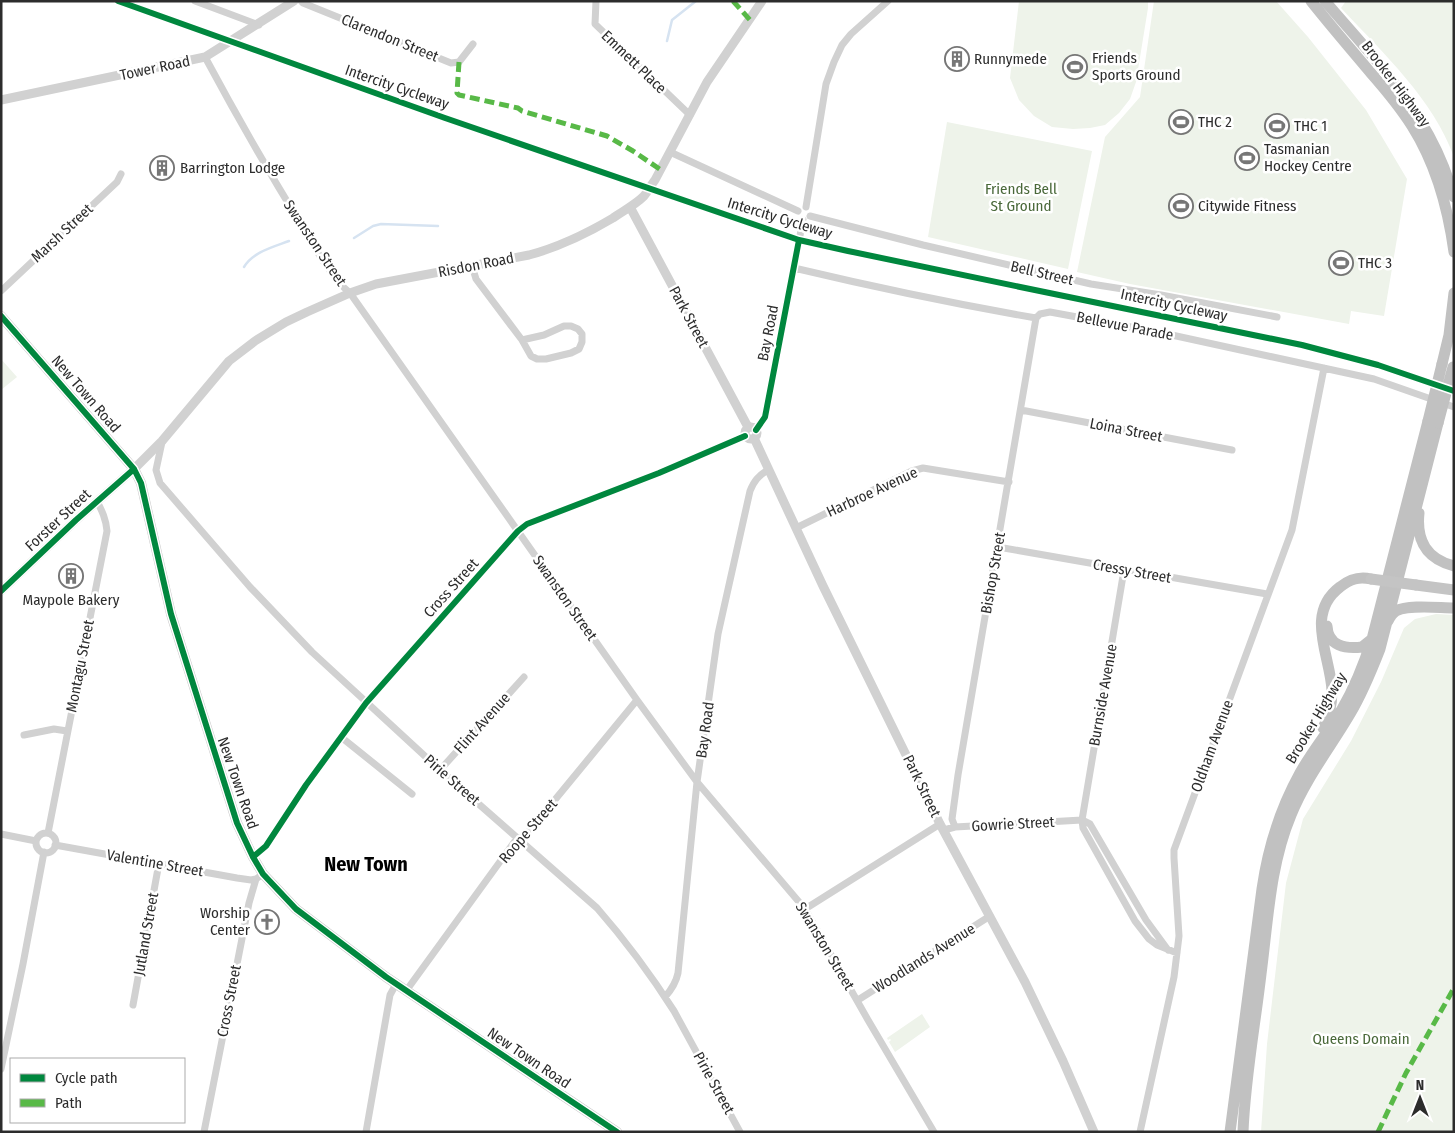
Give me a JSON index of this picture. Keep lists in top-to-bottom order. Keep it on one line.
{"streets":{"highway":["Brooker Highway"],"main road":["New Town Road"],"street":["Clarendon Street","Emmett Place","Tower Road","Marsh Street","Swanston Street","Risdon Road","Bell Street","Park Street","Bellevue Parade","Bay Road","Loina Street","Harbroe Avenue","Forster Street","Cressy Street","Bishop Street","Cross Street","Montagu Street","Burnside Avenue","Flint Avenue","Oldham Avenue","Pirie Street","Gowrie Street","Roope Street","Valentine Street","Jutland Street","Woodlands Avenue"],"cycle path":["Intercity Cycleway"]},"crossings":[["Emmett Place","Risdon Road"],["Tower Road","Swanston Street"],["Swanston Street","Risdon Road"],["Swanston Street","Bay Road"],["Swanston Street","Cross Street"],["Swanston Street","Roope Street"],["Swanston Street","Woodlands Avenue"],["Risdon Road","Park Street"],["Risdon Road","New Town Road"],["Risdon Road","Forster Street"],["Risdon Road","Pirie Street"],["Bell Street","Bay Road"],["Park Street","Bay Road"],["Park Street","Harbroe Avenue"],["Park Street","Cross Street"],["Park Street","Gowrie Street"],["Park Street","Woodlands Avenue"],["Bellevue Parade","Bay Road"],["Bellevue Parade","Bishop Street"],["Bellevue Parade","Oldham Avenue"],["Bay Road","Cross Street"],["Bay Road","Pirie Street"],["New Town Road","Forster Street"],["New Town Road","Cross Street"],["New Town Road","Roope Street"],["New Town Road","Valentine Street"],["Loina Street","Bishop Street"],["Harbroe Avenue","Bishop Street"],["Forster Street","Montagu Street"],["Cressy Street","Bishop Street"],["Cressy Street","Burnside Avenue"],["Cressy Street","Oldham Avenue"],["Bishop Street","Gowrie Street"],["Cross Street","Pirie Street"],["Cross Street","Valentine Street"],["Montagu Street","Valentine Street"],["Burnside Avenue","Gowrie Street"],["Flint Avenue","Pirie Street"],["Pirie Street","Roope Street"],["Valentine Street","Jutland Street"]],"districts":["New Town"],"parks":["Friends Bell St Ground","Queens Domain"],"places":{"building":["Runnymede","Barrington Lodge","Maypole Bakery"],"sports":["Friends Sports Ground","THC 2","THC 1","Tasmanian Hockey Centre","Citywide Fitness","THC 3"],"church":["Worship Center"]},"legend":["Cycle path","Path"],"north":"top"}
